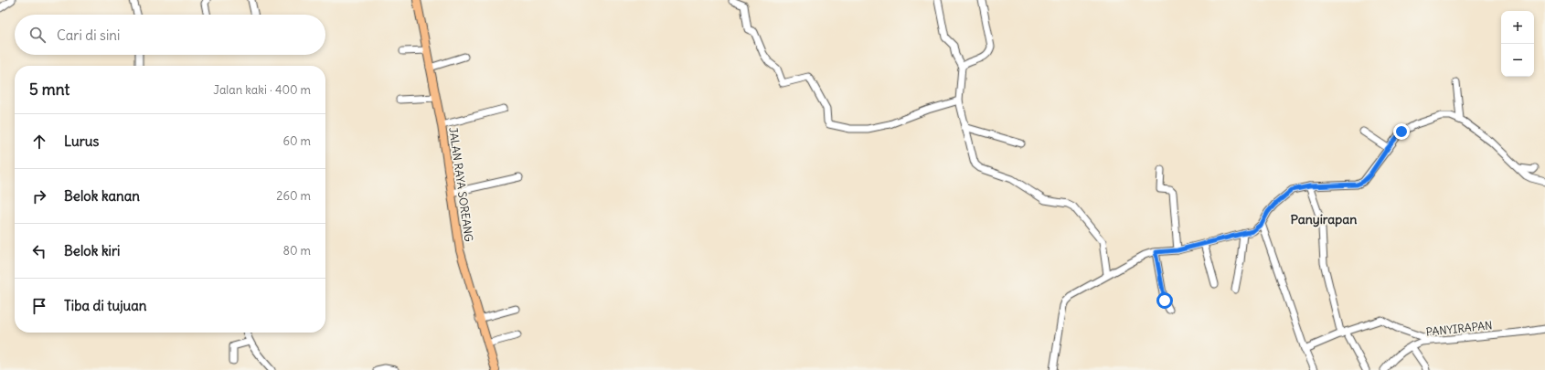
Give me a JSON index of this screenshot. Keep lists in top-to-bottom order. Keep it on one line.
{"streets":{"main road":["JALAN RAYA SOREANG"],"street":["PANYIRAPAN"]},"districts":["Panyirapan"],"page":{"map_buttons":["+","−"],"search":"Cari di sini","heading":["5 mnt","Jalan kaki · 400 m"],"list":[["Lurus","60 m"],["Belok kanan","260 m"],["Belok kiri","80 m"],"Tiba di tujuan"]}}
